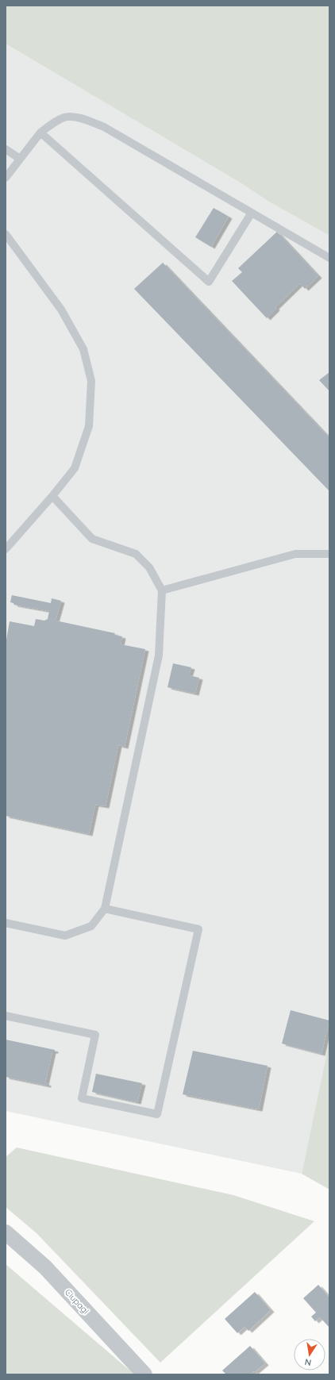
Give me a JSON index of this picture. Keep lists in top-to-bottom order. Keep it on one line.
{"streets":{"street":["Ciupagi"]},"north":"bottom"}
